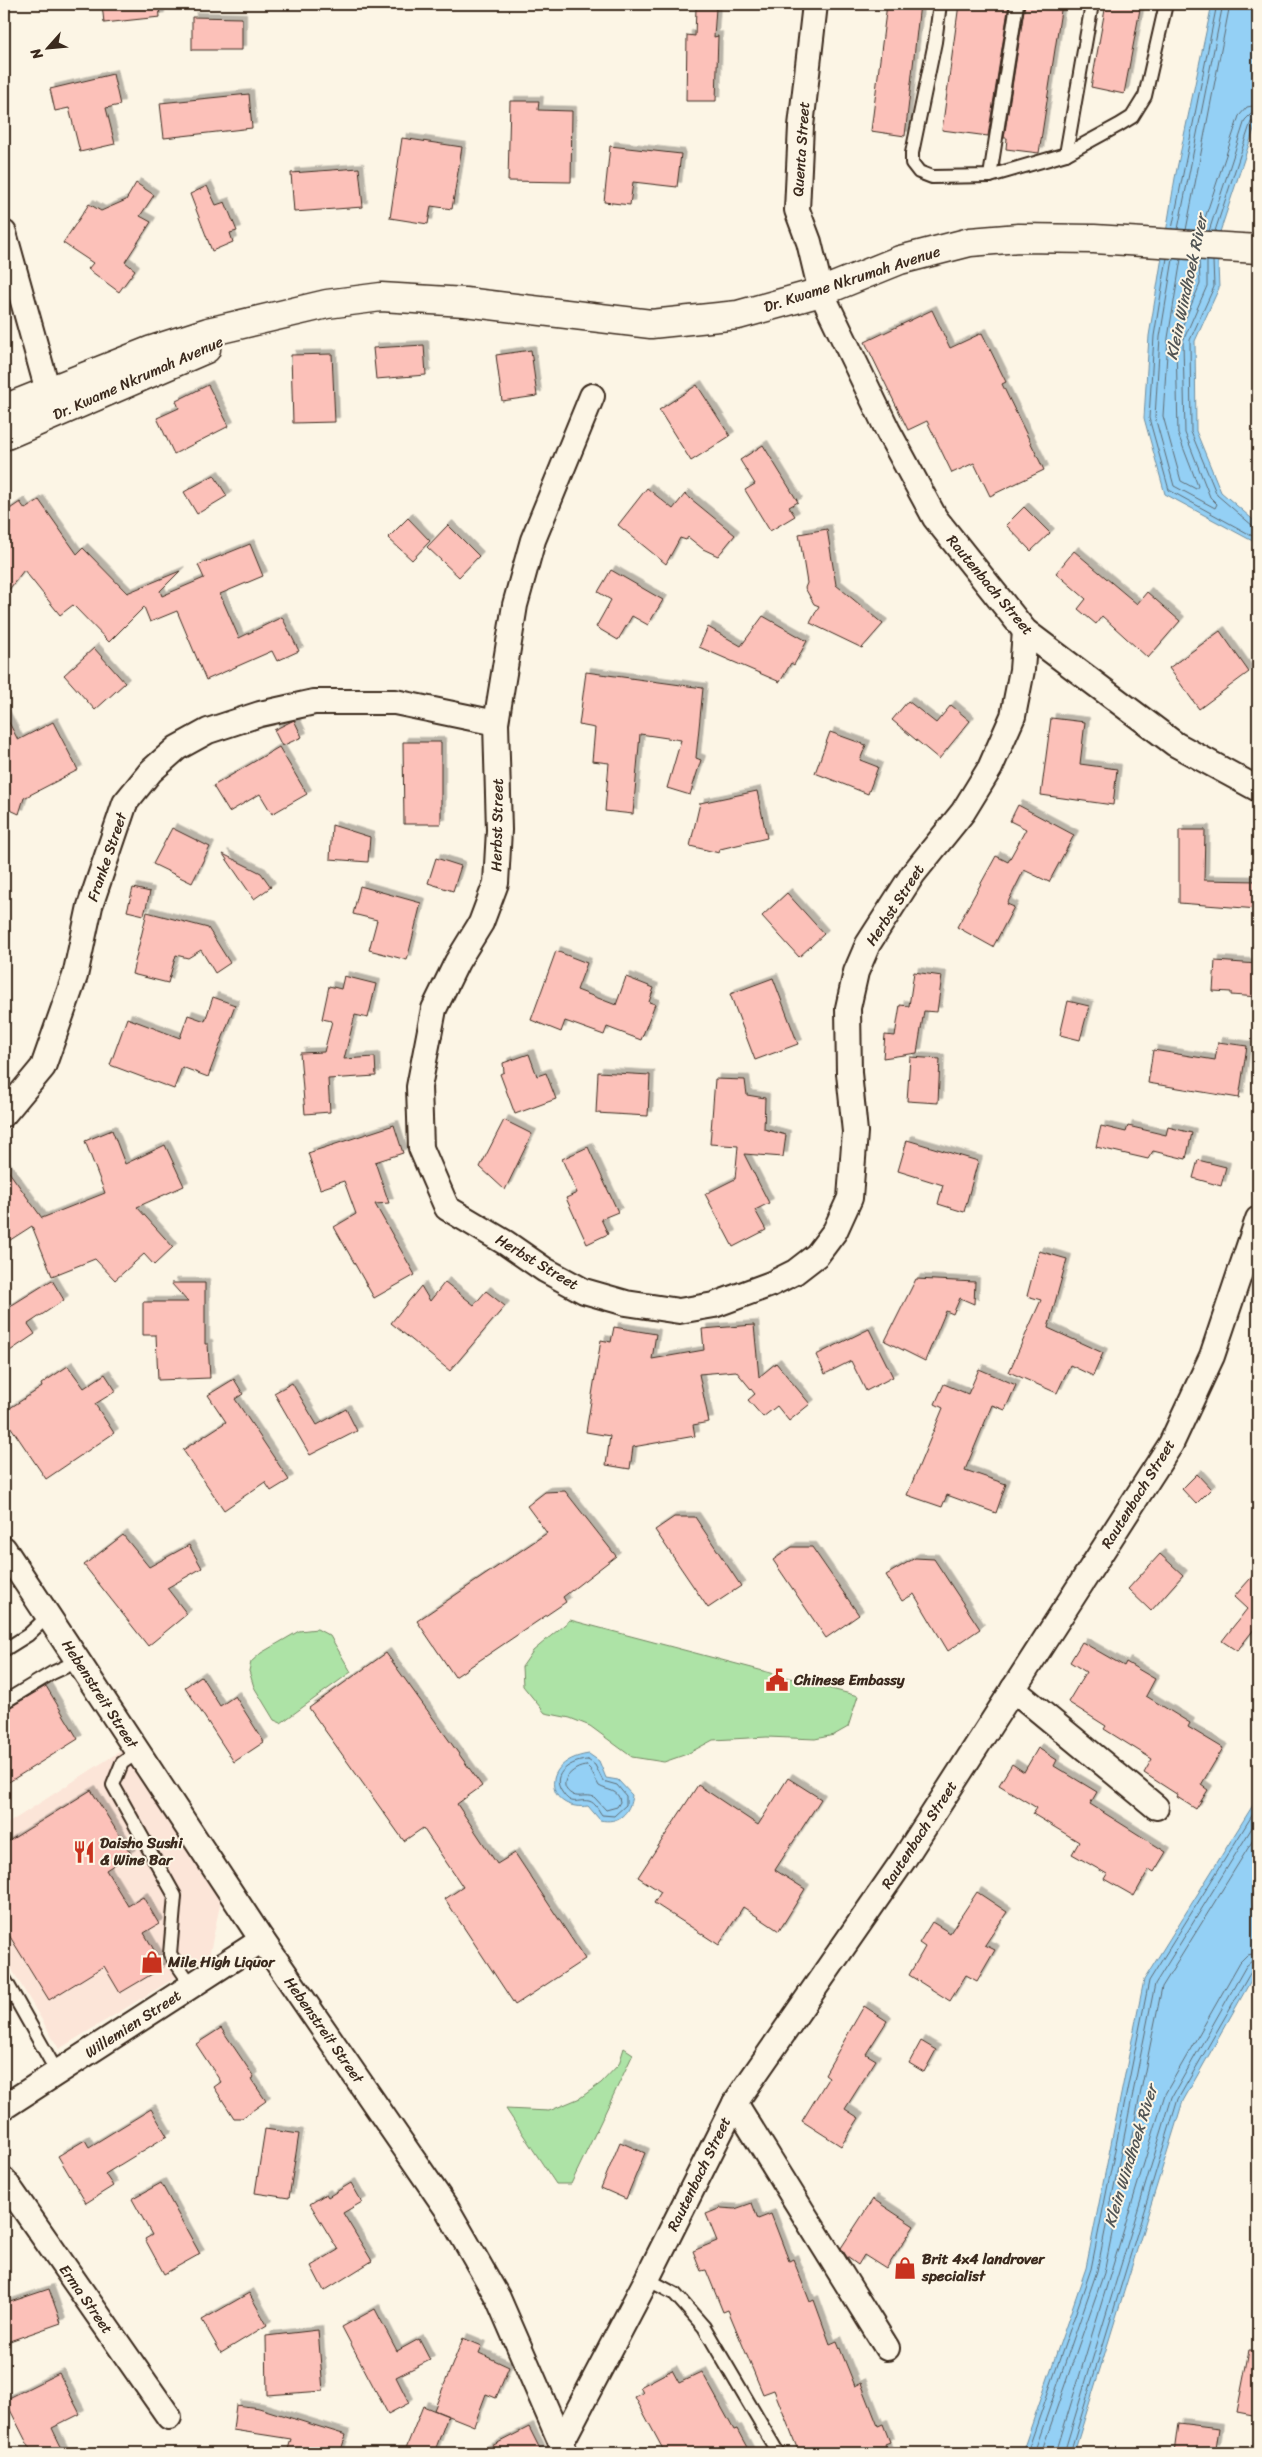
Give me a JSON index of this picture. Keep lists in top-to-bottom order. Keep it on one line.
{"streets":{"street":["Quenta Street","Dr. Kwame Nkrumah Avenue","Rautenbach Street","Herbst Street","Franke Street","Hebenstreit Street","Willemien Street","Erma Street"]},"crossings":[["Quenta Street","Dr. Kwame Nkrumah Avenue"],["Quenta Street","Rautenbach Street"],["Dr. Kwame Nkrumah Avenue","Rautenbach Street"],["Rautenbach Street","Herbst Street"],["Rautenbach Street","Hebenstreit Street"],["Herbst Street","Franke Street"],["Hebenstreit Street","Willemien Street"]],"water":["Klein Windhoek River"],"places":{"public building":["Chinese Embassy"],"restaurant":["Daisho Sushi & Wine Bar"],"shop":["Mile High Liquor","Brit 4x4 landrover specialist"]},"north":"bottom left"}
